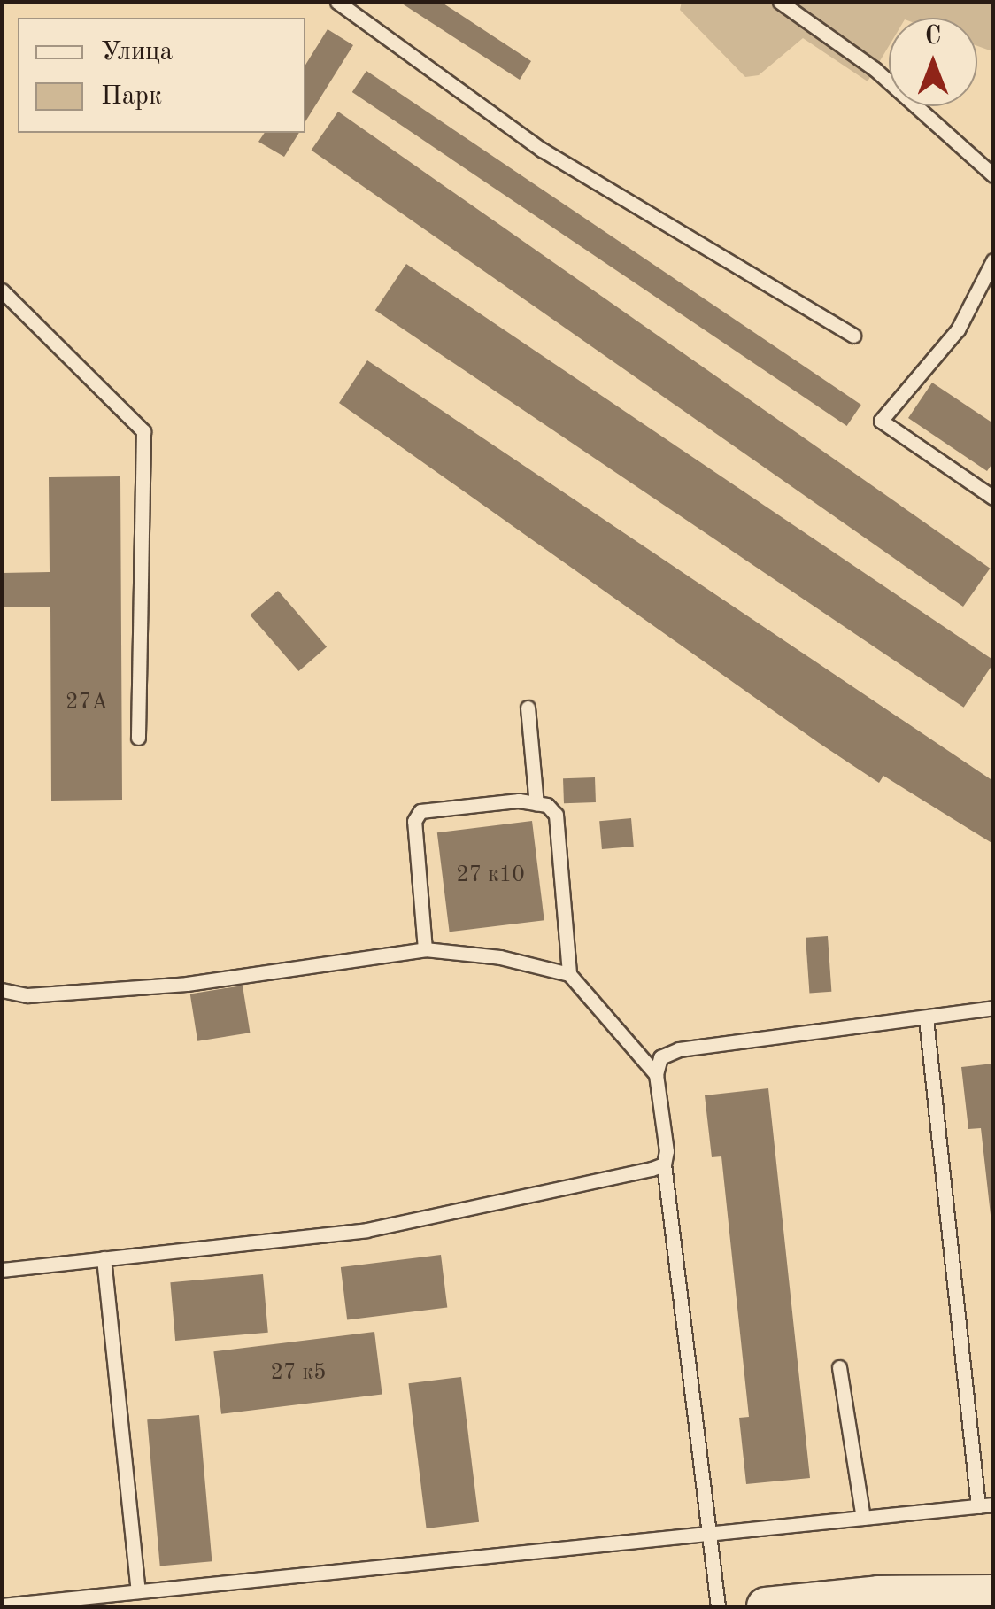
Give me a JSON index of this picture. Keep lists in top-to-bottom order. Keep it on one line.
{"house_numbers":["27А","27 к10","27 к5"],"legend":["Улица","Парк"],"north":"top"}
